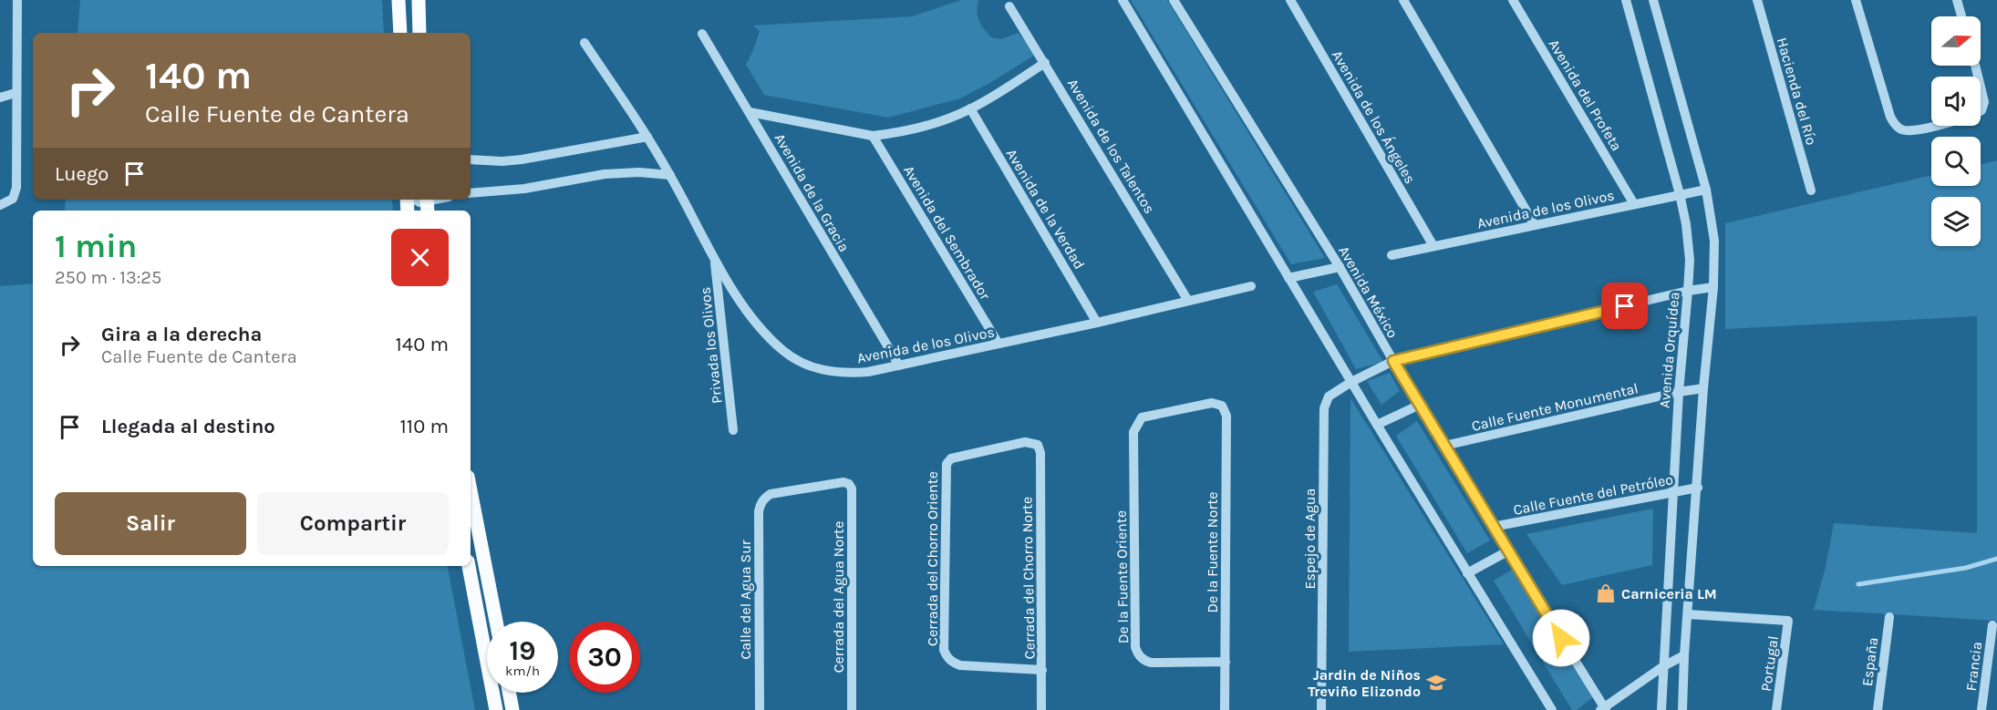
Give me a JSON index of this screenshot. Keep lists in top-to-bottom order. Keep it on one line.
{"streets":{"street":["Hacienda del Río","Avenida del Profeta","Avenida de los Ángeles","Avenida de los Talentos","Avenida de la Gracia","Avenida de la Verdad","Avenida de los Olivos","Avenida del Sembrador","Avenida México","Privada los Olivos","Avenida Orquídea","Calle Fuente Monumental","Calle Fuente del Petróleo","Espejo de Agua","De la Fuente Norte","Cerrada del Chorro Oriente","De la Fuente Oriente","Cerrada del Chorro Norte","Cerrada del Agua Norte","Calle del Agua Sur","España","Portugal","Francia"]},"crossings":[["Avenida del Profeta","Avenida de los Olivos"],["Avenida de los Ángeles","Avenida de los Olivos"],["Avenida de los Talentos","Avenida de los Olivos"],["Avenida de la Gracia","Avenida de los Olivos"],["Avenida de la Verdad","Avenida de los Olivos"],["Avenida de los Olivos","Avenida del Sembrador"],["Avenida de los Olivos","Privada los Olivos"],["Avenida de los Olivos","Avenida Orquídea"],["Avenida México","Calle Fuente Monumental"],["Avenida México","Calle Fuente del Petróleo"],["Avenida México","Espejo de Agua"],["Avenida Orquídea","Calle Fuente Monumental"],["Avenida Orquídea","Calle Fuente del Petróleo"],["Avenida Orquídea","Espejo de Agua"],["De la Fuente Norte","De la Fuente Oriente"],["Cerrada del Chorro Oriente","Cerrada del Chorro Norte"],["Cerrada del Agua Norte","Calle del Agua Sur"]],"places":{"shop":["Carniceria LM"],"school or university":["Jardin de Niños Treviño Elizondo"]},"north":"right","page":{"turn":["140 m","Calle Fuente de Cantera"],"then":"Luego","heading":["1 min","250 m · 13:25"],"list":[{"name":"Gira a la derecha","note":"Calle Fuente de Cantera","value":"140 m"},{"name":"Llegada al destino","value":"110 m"}],"buttons":["Salir","Compartir"],"speed":"19 km/h","limit":"30"}}
